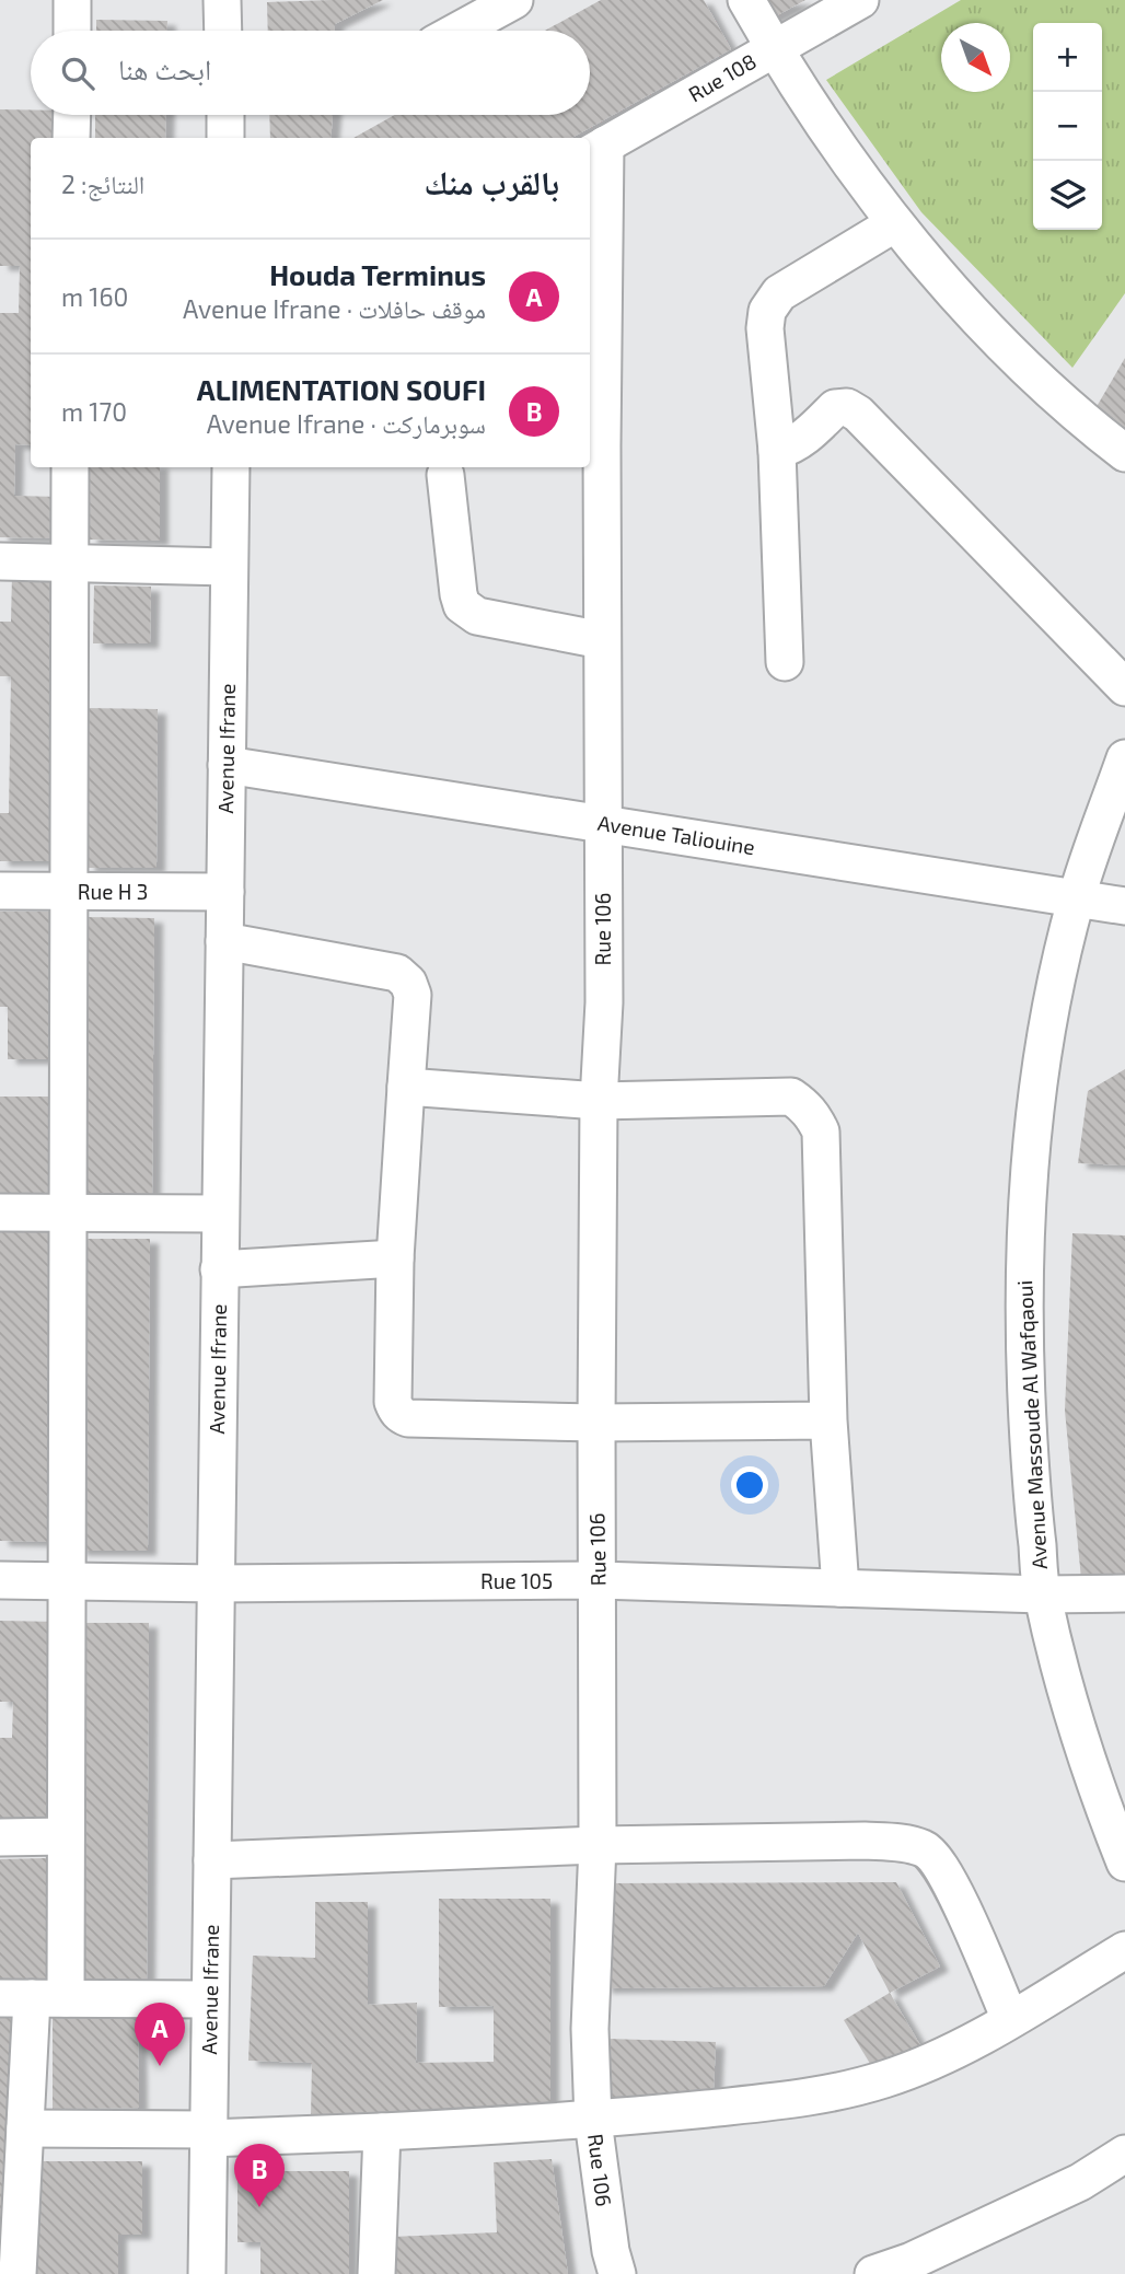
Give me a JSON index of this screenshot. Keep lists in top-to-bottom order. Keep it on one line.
{"streets":{"street":["Rue 108","Avenue Ifrane","Avenue Taliouine","Rue H 3","Rue 106","Avenue Massoude Al Wafqaoui","Rue 105"]},"crossings":[["Rue 108","Rue 106"],["Avenue Ifrane","Avenue Taliouine"],["Avenue Ifrane","Rue H 3"],["Avenue Ifrane","Rue 105"],["Avenue Taliouine","Rue 106"],["Avenue Taliouine","Avenue Massoude Al Wafqaoui"],["Rue 106","Rue 105"],["Avenue Massoude Al Wafqaoui","Rue 105"]],"north":"bottom right","page":{"map_buttons":["+","−"],"search":"ابحث هنا","heading":["بالقرب منك","النتائج: 2"],"list":[{"mark":"A","name":"Houda Terminus","note":"موقف حافلات · Avenue Ifrane","value":"160 m"},{"mark":"B","name":"ALIMENTATION SOUFI","note":"سوبرماركت · Avenue Ifrane","value":"170 m"}],"pins":["A","B"]}}
